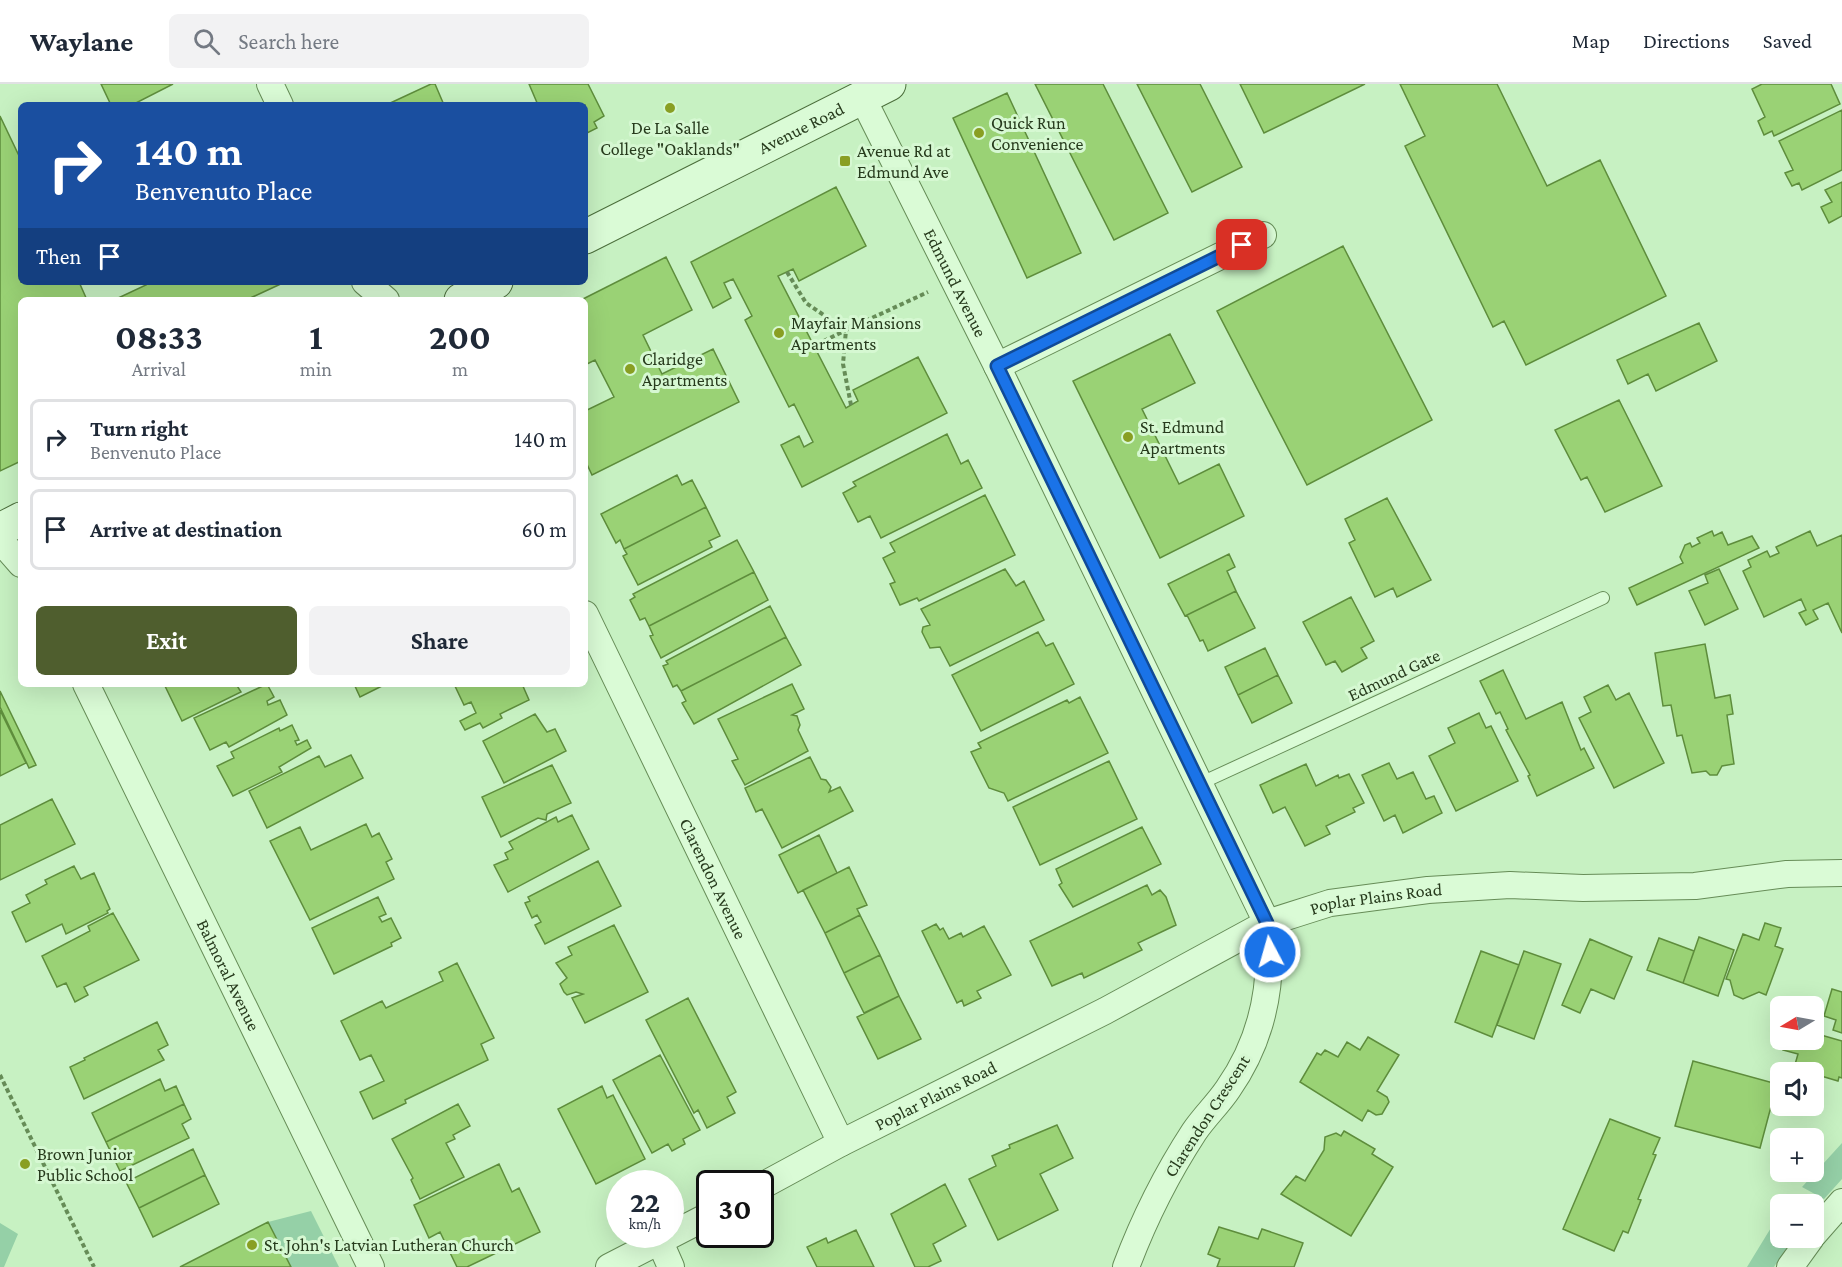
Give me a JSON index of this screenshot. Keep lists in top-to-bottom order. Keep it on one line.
{"streets":{"main road":["Avenue Road"],"street":["Edmund Avenue","Clarendon Avenue","Poplar Plains Road","Balmoral Avenue","Clarendon Crescent"],"lane":["Edmund Gate"]},"crossings":[["Avenue Road","Edmund Avenue"],["Edmund Avenue","Edmund Gate"],["Edmund Avenue","Poplar Plains Road"],["Edmund Avenue","Clarendon Crescent"],["Clarendon Avenue","Poplar Plains Road"],["Poplar Plains Road","Clarendon Crescent"]],"places":{"other":["De La Salle College \"Oaklands\"","Quick Run Convenience","Mayfair Mansions Apartments","Claridge Apartments","St. Edmund Apartments","Brown Junior Public School","St. John's Latvian Lutheran Church"],"transit":["Avenue Rd at Edmund Ave"]},"north":"left","page":{"header":"Waylane","search":"Search here","nav":["Map","Directions","Saved"],"turn":["140 m","Benvenuto Place"],"then":"Then","eta":["08:33","Arrival","1","min","200","m"],"list":[{"name":"Turn right","note":"Benvenuto Place","value":"140 m"},{"name":"Arrive at destination","value":"60 m"}],"buttons":["Exit","Share"],"map_buttons":["+","−"],"speed":"22 km/h","limit":"30"}}
